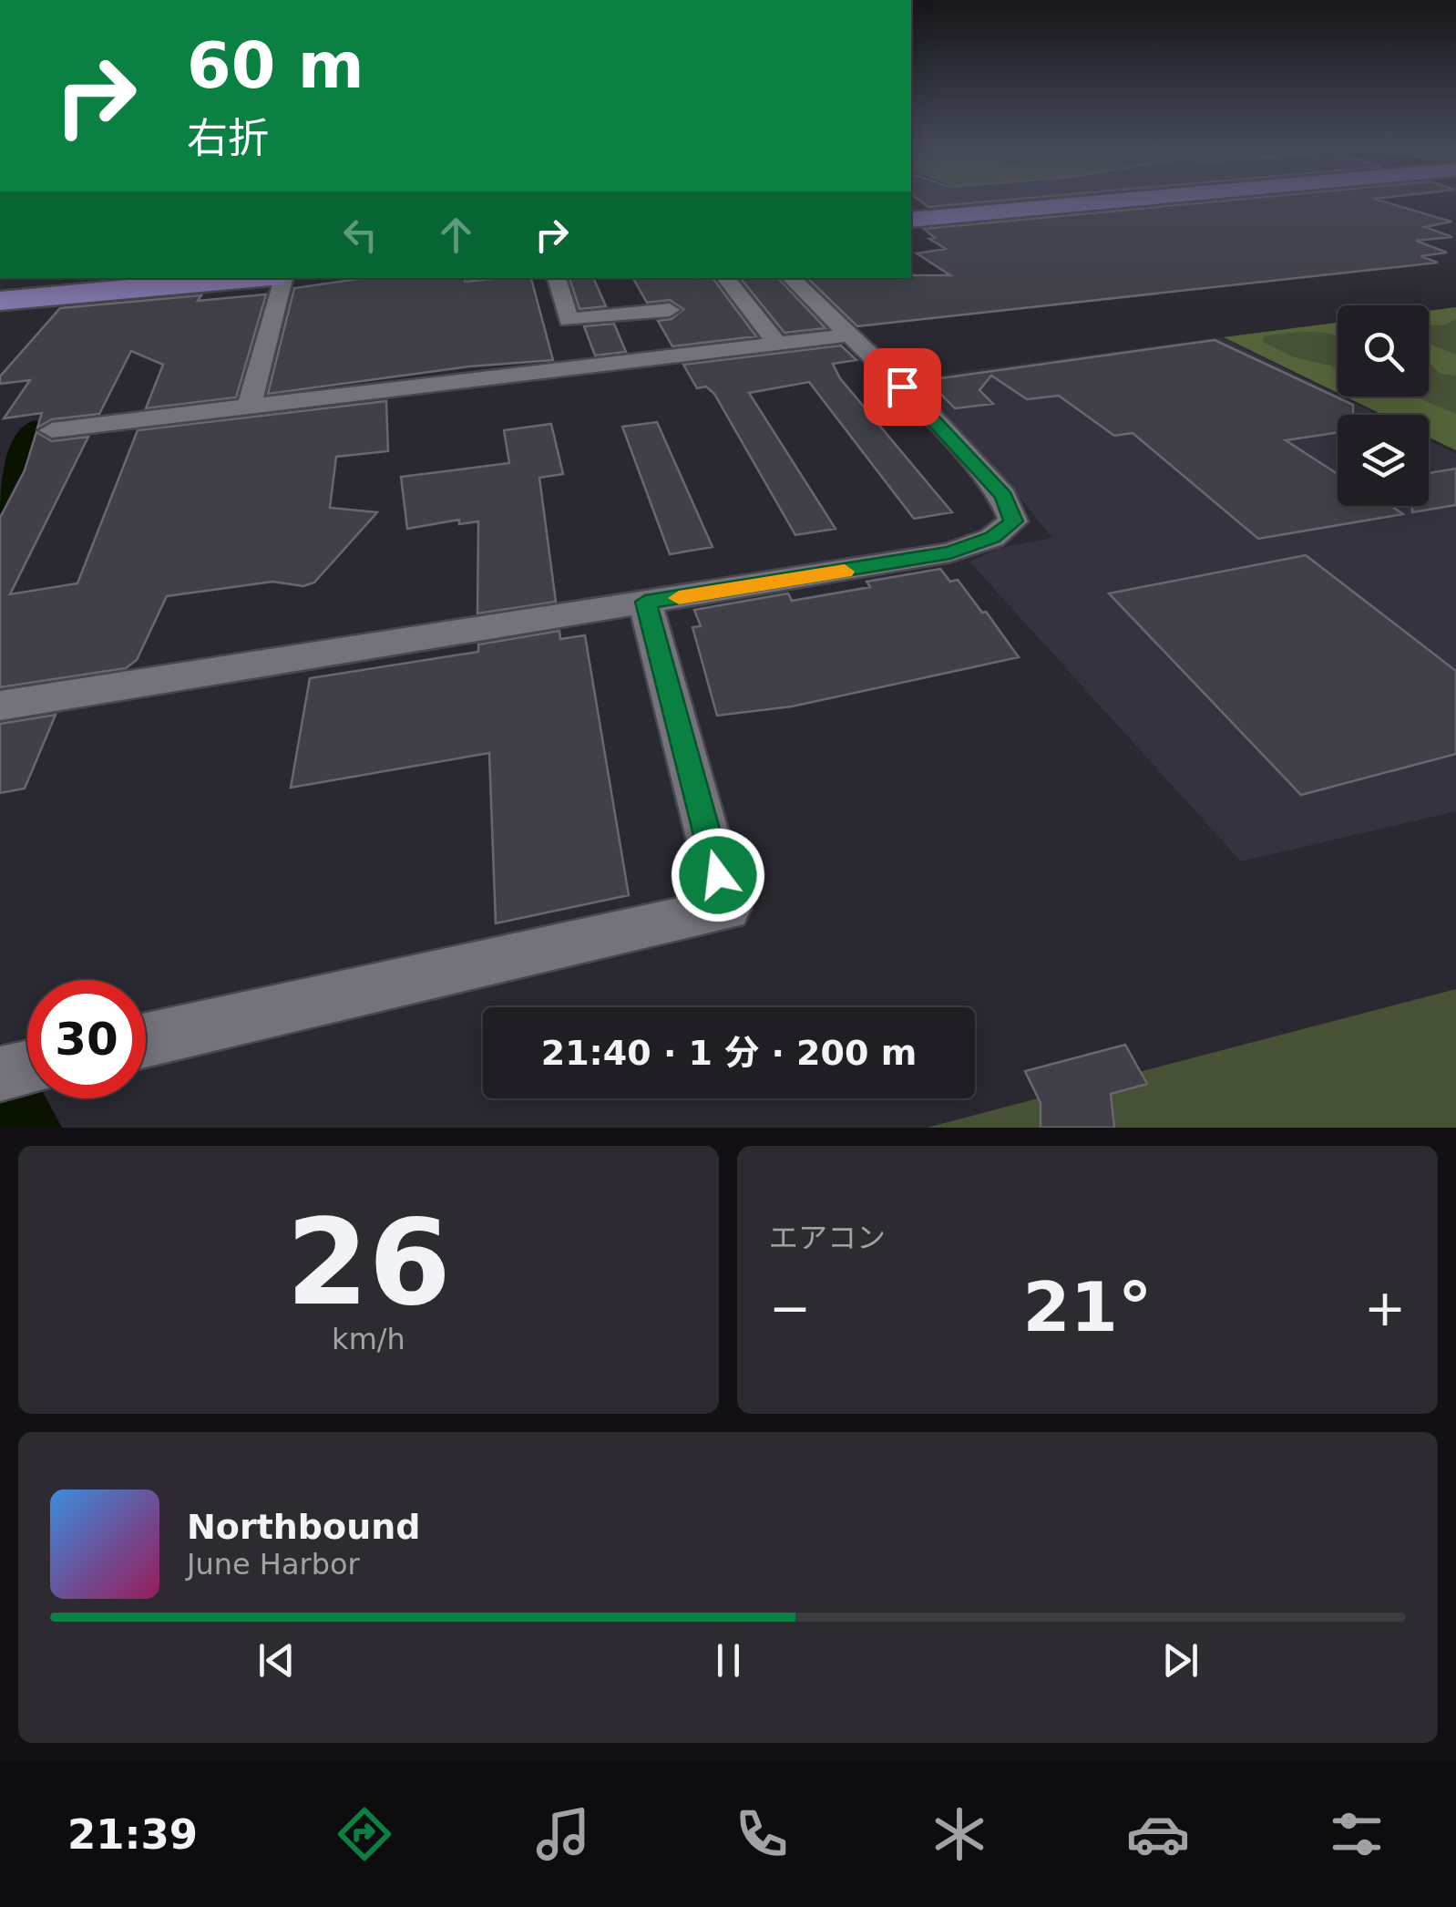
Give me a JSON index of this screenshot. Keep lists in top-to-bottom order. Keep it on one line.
{"page":{"turn":["60 m","右折"],"limit":"30","trip":"21:40 · 1 分 · 200 m","tile":[["26","km/h"],"エアコン"],"heat":["−","21°","+"],"song":["Northbound","June Harbor"],"tabs":"21:39"}}
